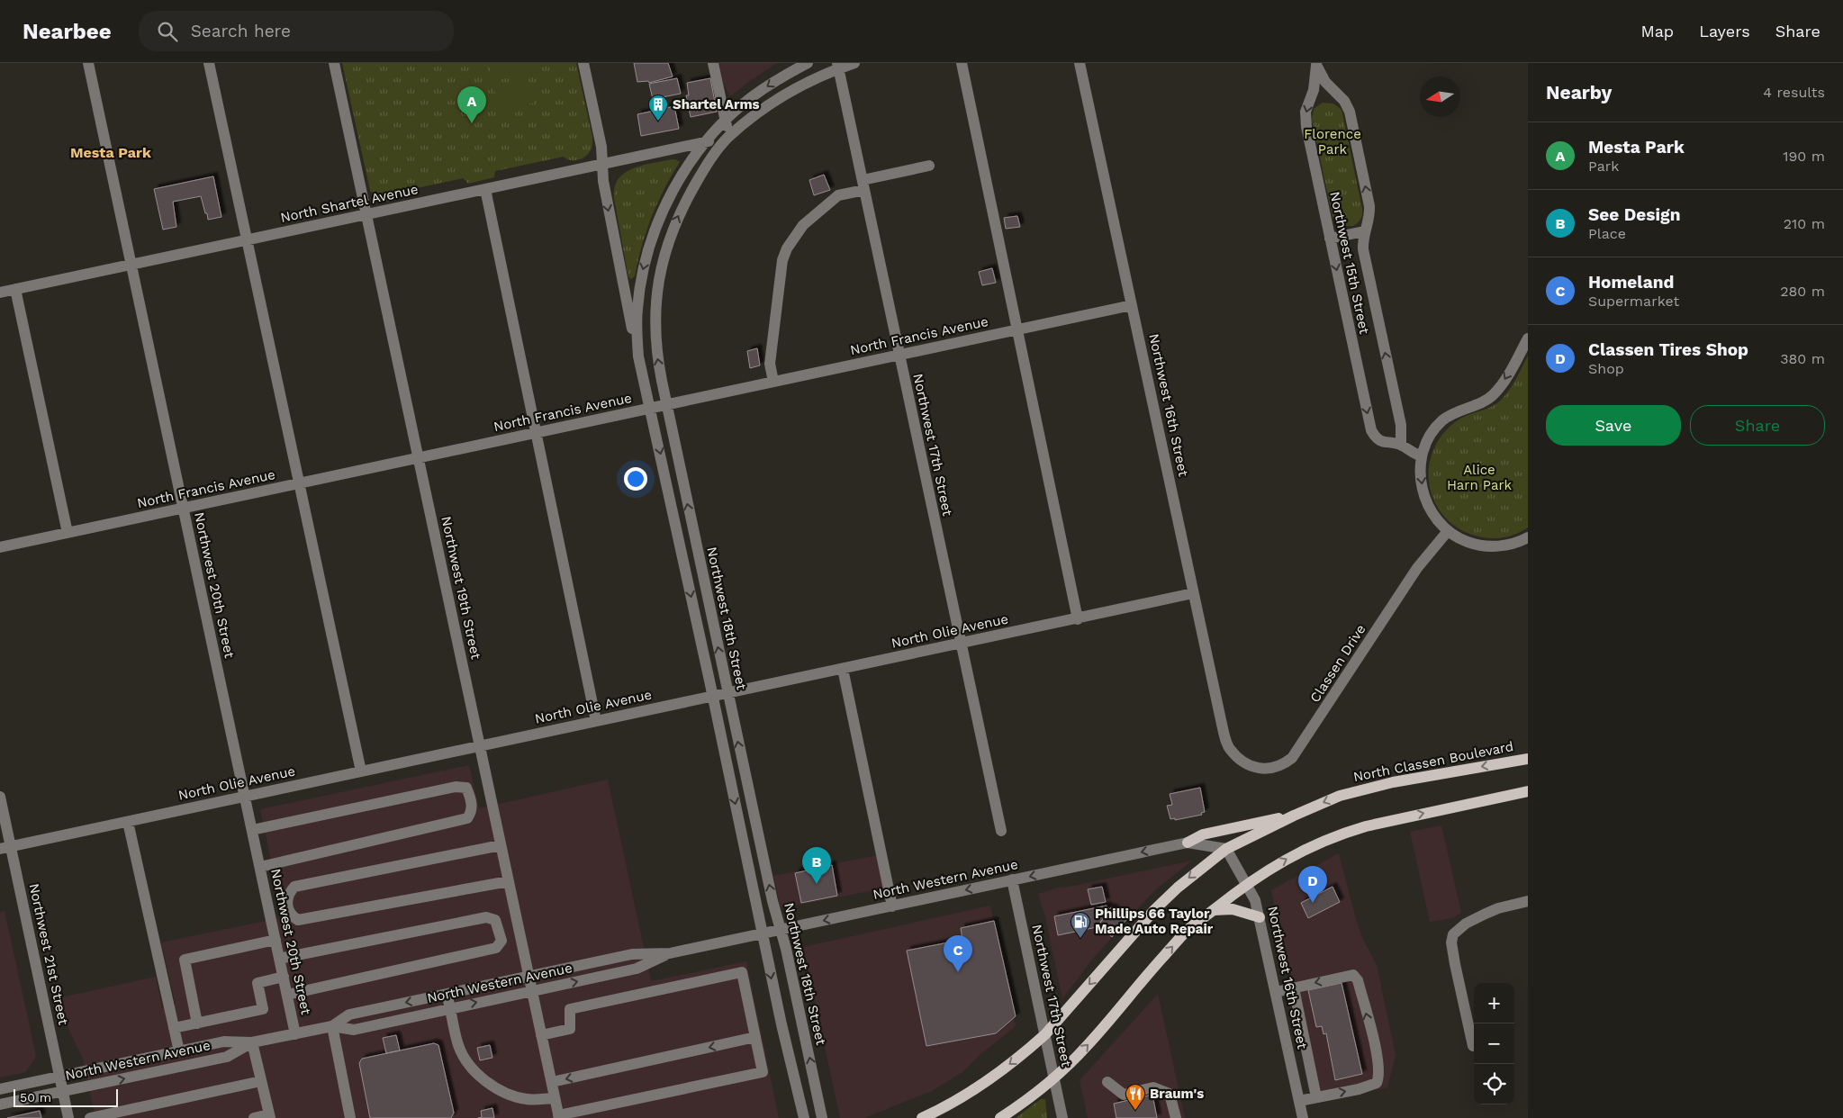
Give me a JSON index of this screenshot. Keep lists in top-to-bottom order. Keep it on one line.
{"streets":{"main road":["North Classen Boulevard"],"street":["North Shartel Avenue","Northwest 15th Street","North Francis Avenue","Northwest 16th Street","Northwest 17th Street","Northwest 20th Street","Northwest 19th Street","Northwest 18th Street","North Olie Avenue","Classen Drive","North Western Avenue","Northwest 21st Street"]},"crossings":[["North Shartel Avenue","Northwest 17th Street"],["North Shartel Avenue","Northwest 20th Street"],["North Shartel Avenue","Northwest 19th Street"],["North Shartel Avenue","Northwest 18th Street"],["North Francis Avenue","Northwest 16th Street"],["North Francis Avenue","Northwest 17th Street"],["North Francis Avenue","Northwest 20th Street"],["North Francis Avenue","Northwest 19th Street"],["North Francis Avenue","Northwest 18th Street"],["Northwest 16th Street","North Olie Avenue"],["Northwest 16th Street","Classen Drive"],["Northwest 16th Street","North Classen Boulevard"],["Northwest 16th Street","North Western Avenue"],["Northwest 17th Street","North Olie Avenue"],["Northwest 17th Street","North Classen Boulevard"],["Northwest 17th Street","North Western Avenue"],["Northwest 20th Street","North Olie Avenue"],["Northwest 20th Street","North Western Avenue"],["Northwest 19th Street","North Olie Avenue"],["Northwest 19th Street","North Western Avenue"],["Northwest 18th Street","North Olie Avenue"],["Northwest 18th Street","North Western Avenue"],["North Olie Avenue","Northwest 21st Street"],["North Classen Boulevard","North Western Avenue"],["North Western Avenue","Northwest 21st Street"]],"districts":["Mesta Park"],"parks":["Florence Park","Alice Harn Park"],"places":{"building":["Shartel Arms"],"fuel station":["Phillips 66 Taylor Made Auto Repair"],"restaurant":["Braum's"]},"scale_bar":"50 m","north":"left","page":{"header":"Nearbee","search":"Search here","nav":["Map","Layers","Share"],"heading":["Nearby","4 results"],"pins":["A","B","D","C"],"list":[{"mark":"A","name":"Mesta Park","note":"Park","value":"190 m"},{"mark":"B","name":"See Design","note":"Place","value":"210 m"},{"mark":"C","name":"Homeland","note":"Supermarket","value":"280 m"},{"mark":"D","name":"Classen Tires Shop","note":"Shop","value":"380 m"}],"buttons":["Save","Share"],"map_buttons":["+","−"],"scale":"50 m"}}
